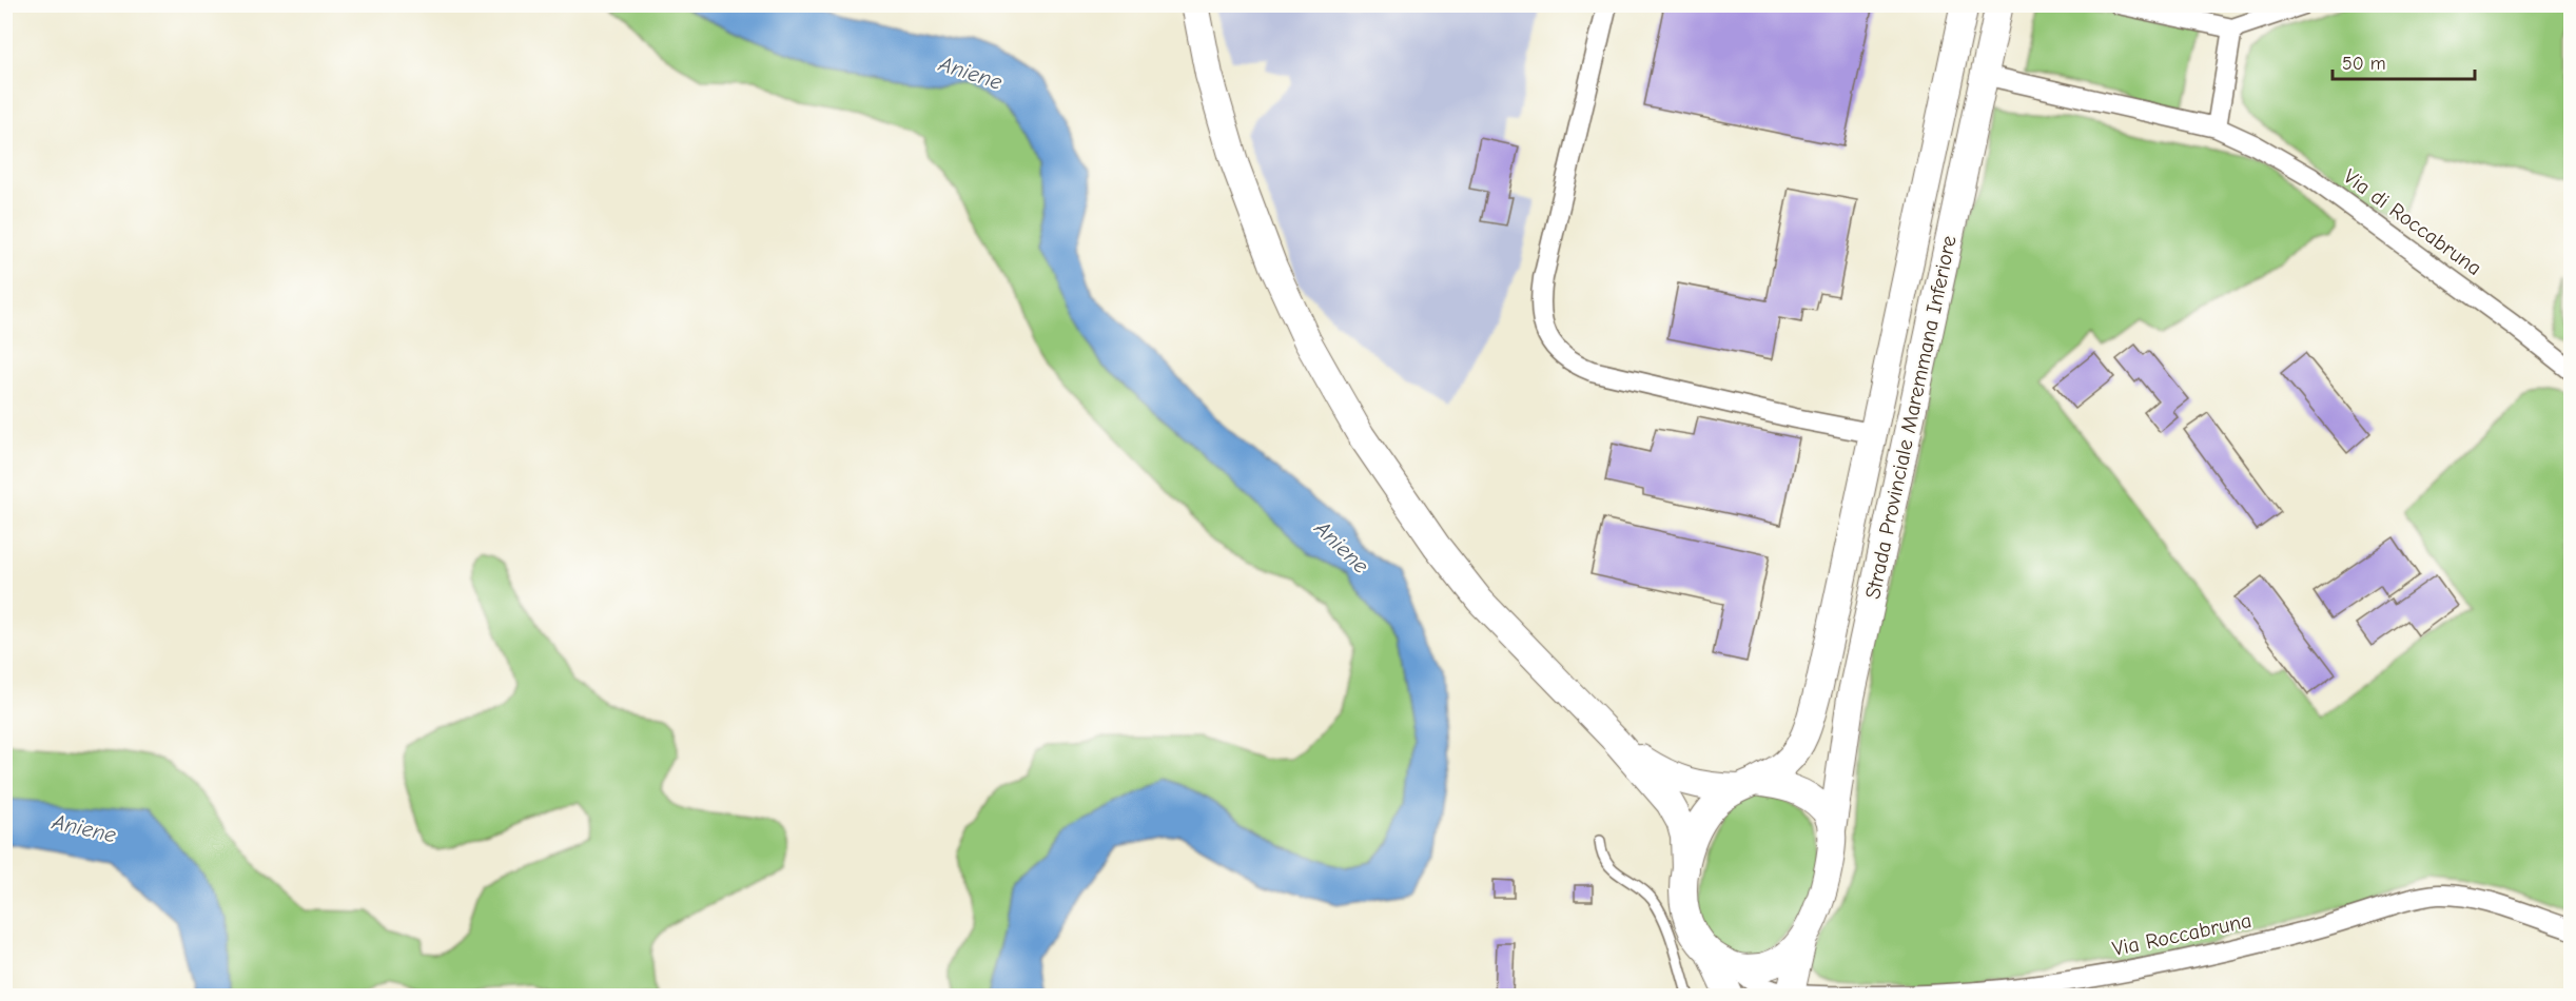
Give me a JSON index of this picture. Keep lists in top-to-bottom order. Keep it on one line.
{"streets":{"main road":["Strada Provinciale Maremmana Inferiore"],"street":["Via di Roccabruna","Via Roccabruna"]},"crossings":[["Via di Roccabruna","Strada Provinciale Maremmana Inferiore"],["Strada Provinciale Maremmana Inferiore","Via Roccabruna"]],"water":["Aniene"],"scale_bar":"50 m"}
